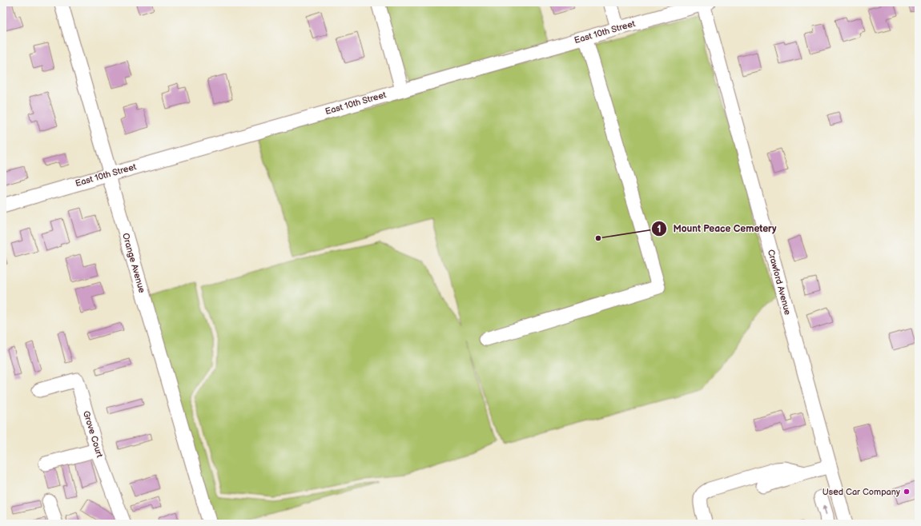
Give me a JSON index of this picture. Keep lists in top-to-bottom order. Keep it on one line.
{"streets":{"street":["East 10th Street","Orange Avenue","Crawford Avenue","Grove Court"]},"crossings":[["East 10th Street","Orange Avenue"],["East 10th Street","Crawford Avenue"]],"places":["Mount Peace Cemetery","Used Car Company"]}
